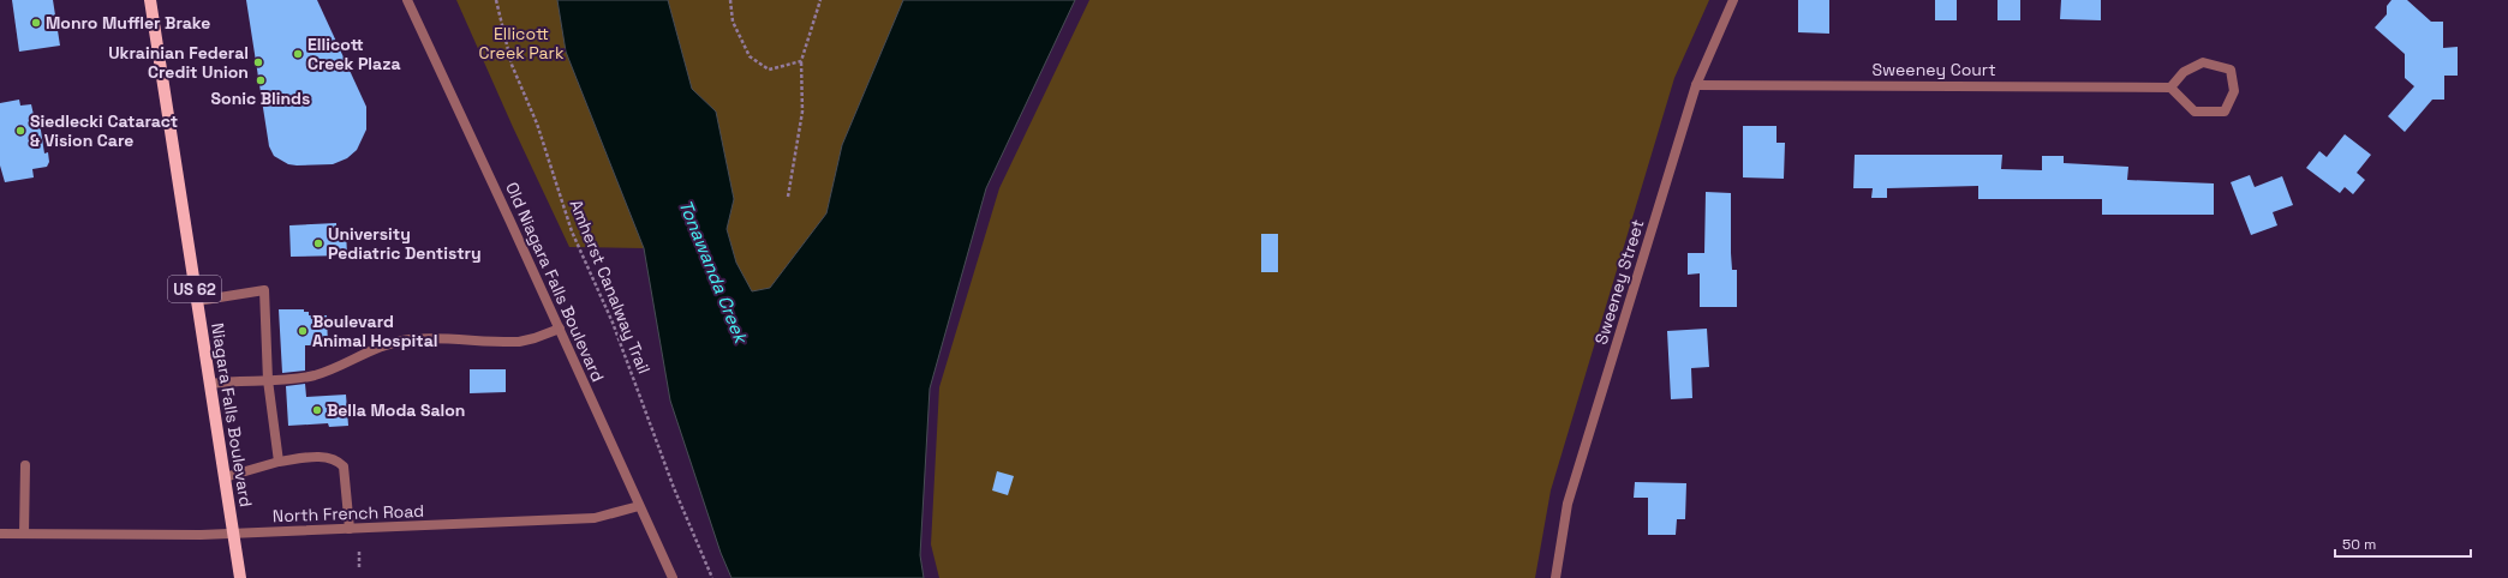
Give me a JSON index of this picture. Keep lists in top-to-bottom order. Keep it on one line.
{"streets":{"main road":["US 62","Niagara Falls Boulevard"],"street":["Sweeney Court","Old Niagara Falls Boulevard","Sweeney Street","North French Road"],"path":["Amherst Canalway Trail"]},"crossings":[["Sweeney Court","Sweeney Street"],["Old Niagara Falls Boulevard","North French Road"],["Niagara Falls Boulevard","North French Road"]],"water":["Tonawanda Creek"],"parks":["Ellicott Creek Park"],"places":["Monro Muffler Brake","Ellicott Creek Plaza","Ukrainian Federal Credit Union","Sonic Blinds","Siedlecki Cataract & Vision Care","University Pediatric Dentistry","Boulevard Animal Hospital","Bella Moda Salon"],"scale_bar":"50 m"}
